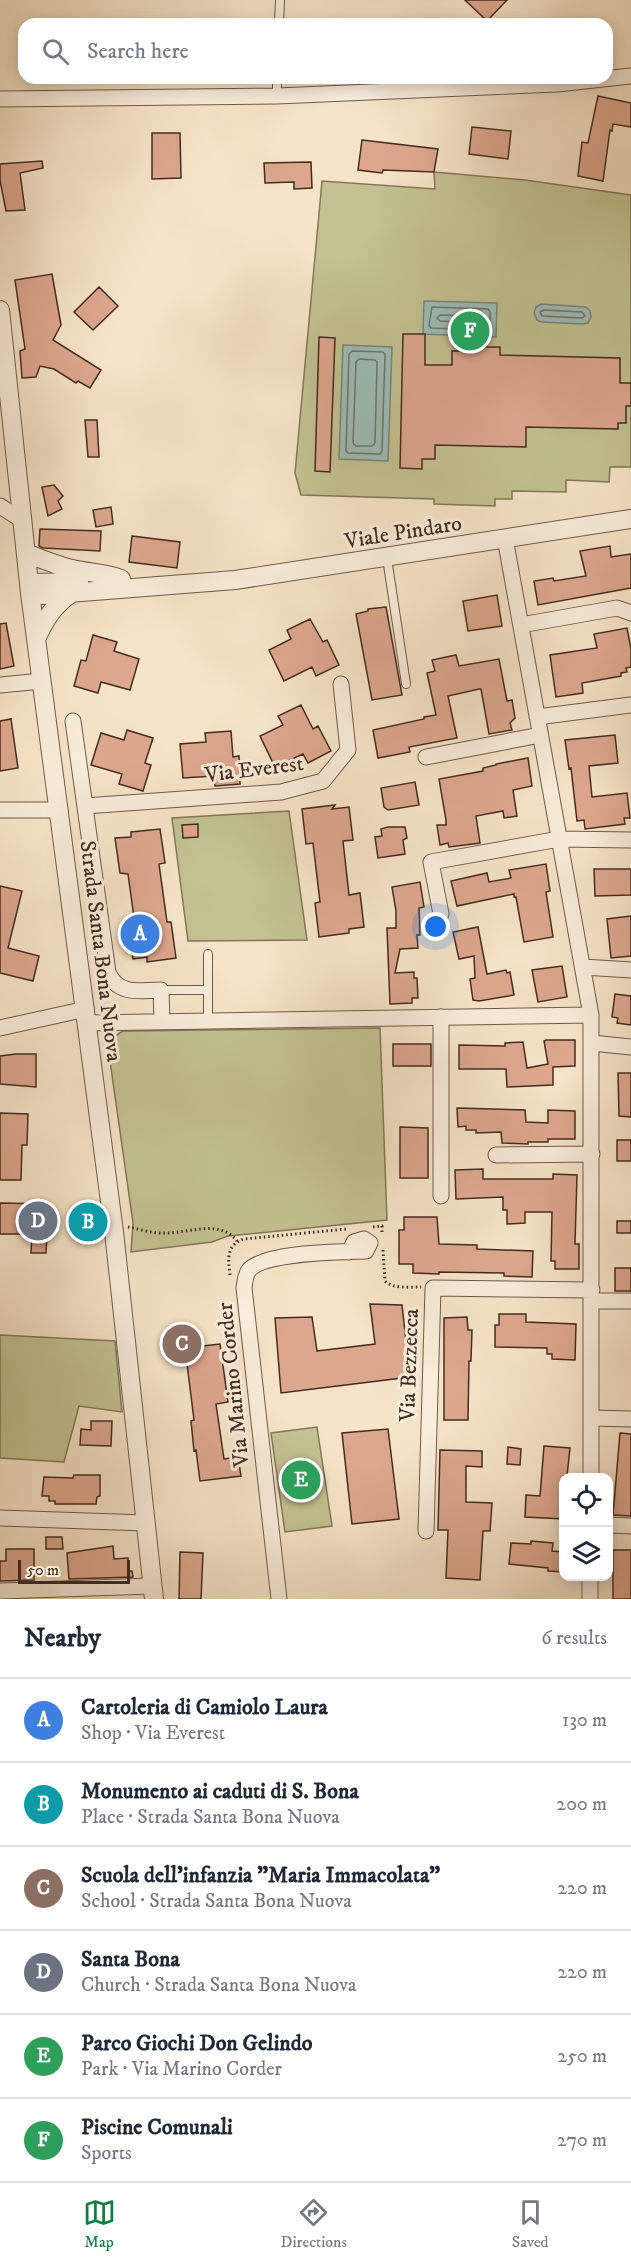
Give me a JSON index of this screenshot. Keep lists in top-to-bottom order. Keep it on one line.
{"streets":{"street":["Viale Pindaro","Via Everest","Strada Santa Bona Nuova","Via Bezzecca","Via Marino Corder"]},"crossings":[["Viale Pindaro","Strada Santa Bona Nuova"]],"scale_bar":"50 m","page":{"search":"Search here","pins":["F","A","D","B","C","E"],"scale":"50 m","heading":["Nearby","6 results"],"list":[{"mark":"A","name":"Cartoleria di Camiolo Laura","note":"Shop · Via Everest","value":"130 m"},{"mark":"B","name":"Monumento ai caduti di S. Bona","note":"Place · Strada Santa Bona Nuova","value":"200 m"},{"mark":"C","name":"Scuola dell'infanzia \"Maria Immacolata\"","note":"School · Strada Santa Bona Nuova","value":"220 m"},{"mark":"D","name":"Santa Bona","note":"Church · Strada Santa Bona Nuova","value":"220 m"},{"mark":"E","name":"Parco Giochi Don Gelindo","note":"Park · Via Marino Corder","value":"250 m"},{"mark":"F","name":"Piscine Comunali","note":"Sports","value":"270 m"}],"nav":["Map","Directions","Saved"]}}
